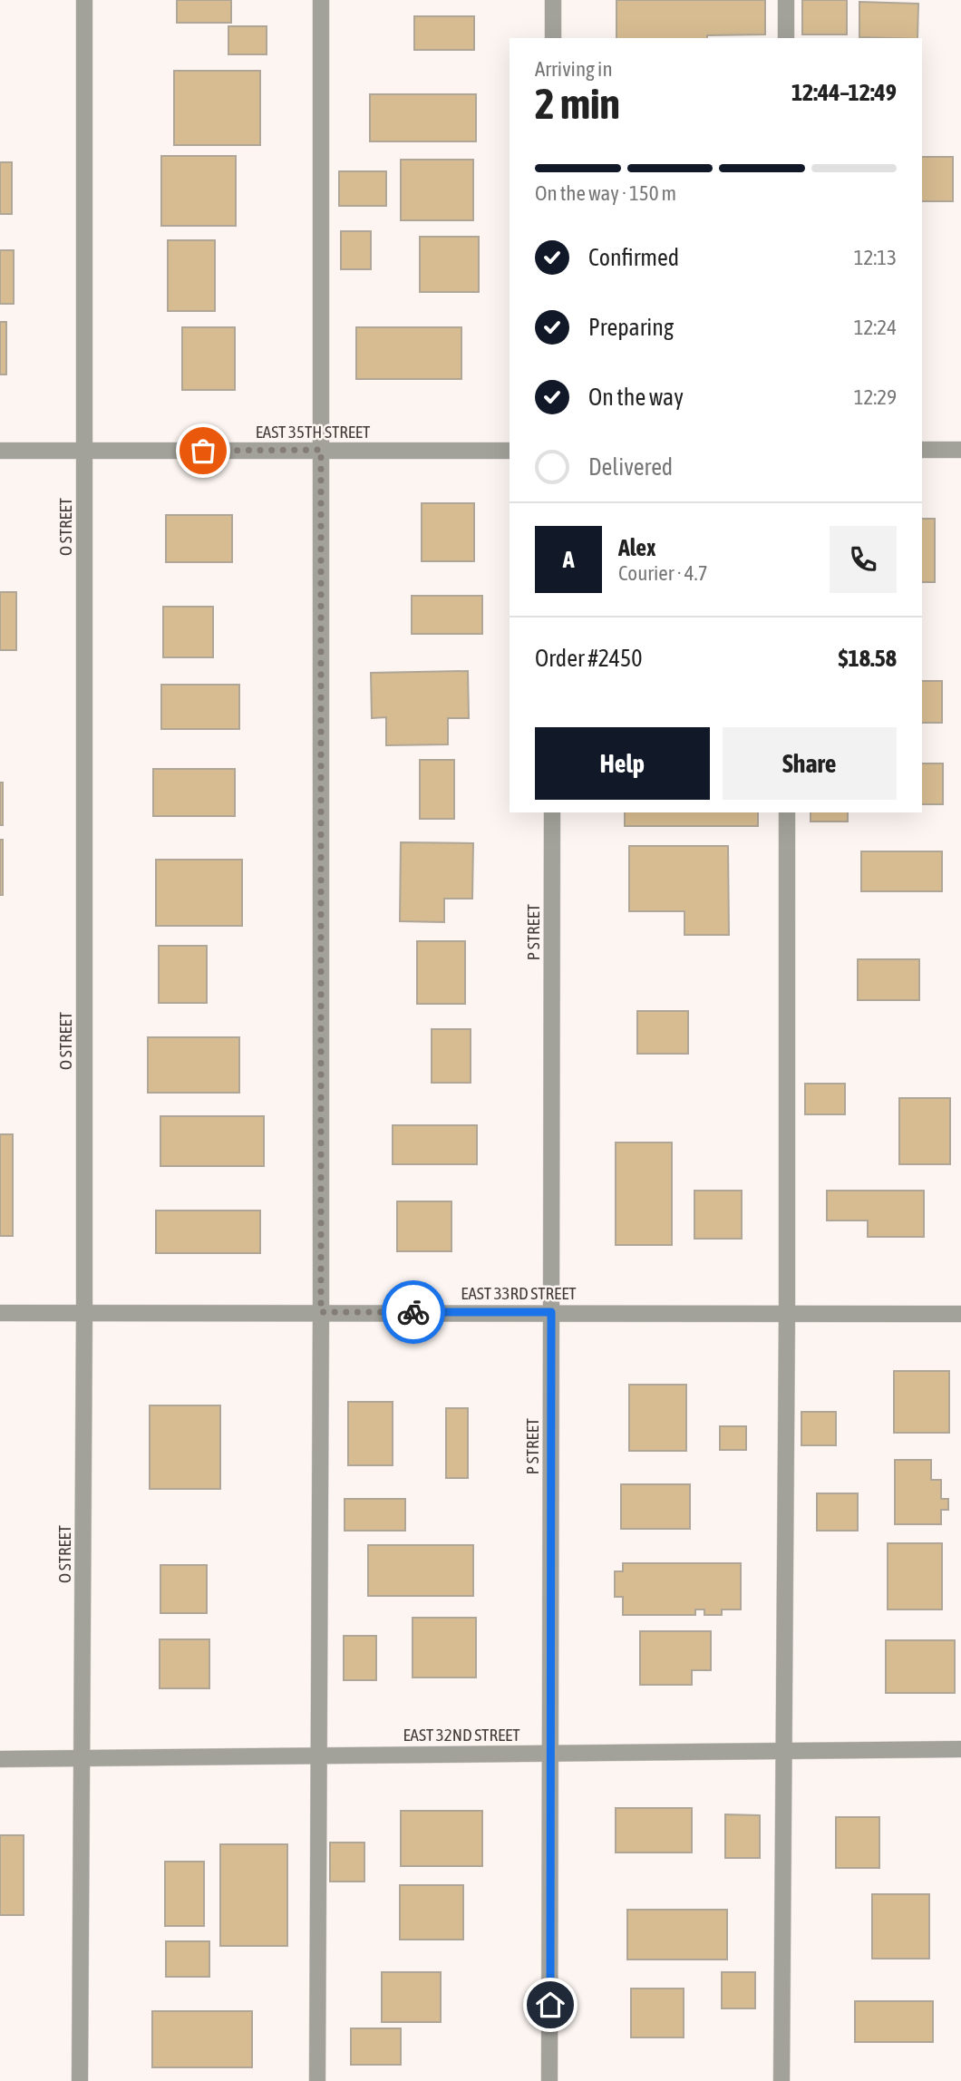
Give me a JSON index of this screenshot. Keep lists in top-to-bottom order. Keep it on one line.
{"streets":{"street":["EAST 35TH STREET","O STREET","P STREET","EAST 33RD STREET","EAST 32ND STREET"]},"crossings":[["EAST 35TH STREET","O STREET"],["O STREET","EAST 33RD STREET"],["O STREET","EAST 32ND STREET"],["P STREET","EAST 33RD STREET"],["P STREET","EAST 32ND STREET"]],"page":{"heading":["2 min","Arriving in","12:44–12:49"],"panel":["Alex","Courier · 4.7","Order #2450","$18.58"],"bar":"On the way · 150 m","list":[["Confirmed","12:13"],["Preparing","12:24"],["On the way","12:29"],"Delivered"],"round":"A","buttons":["Help","Share"]}}
